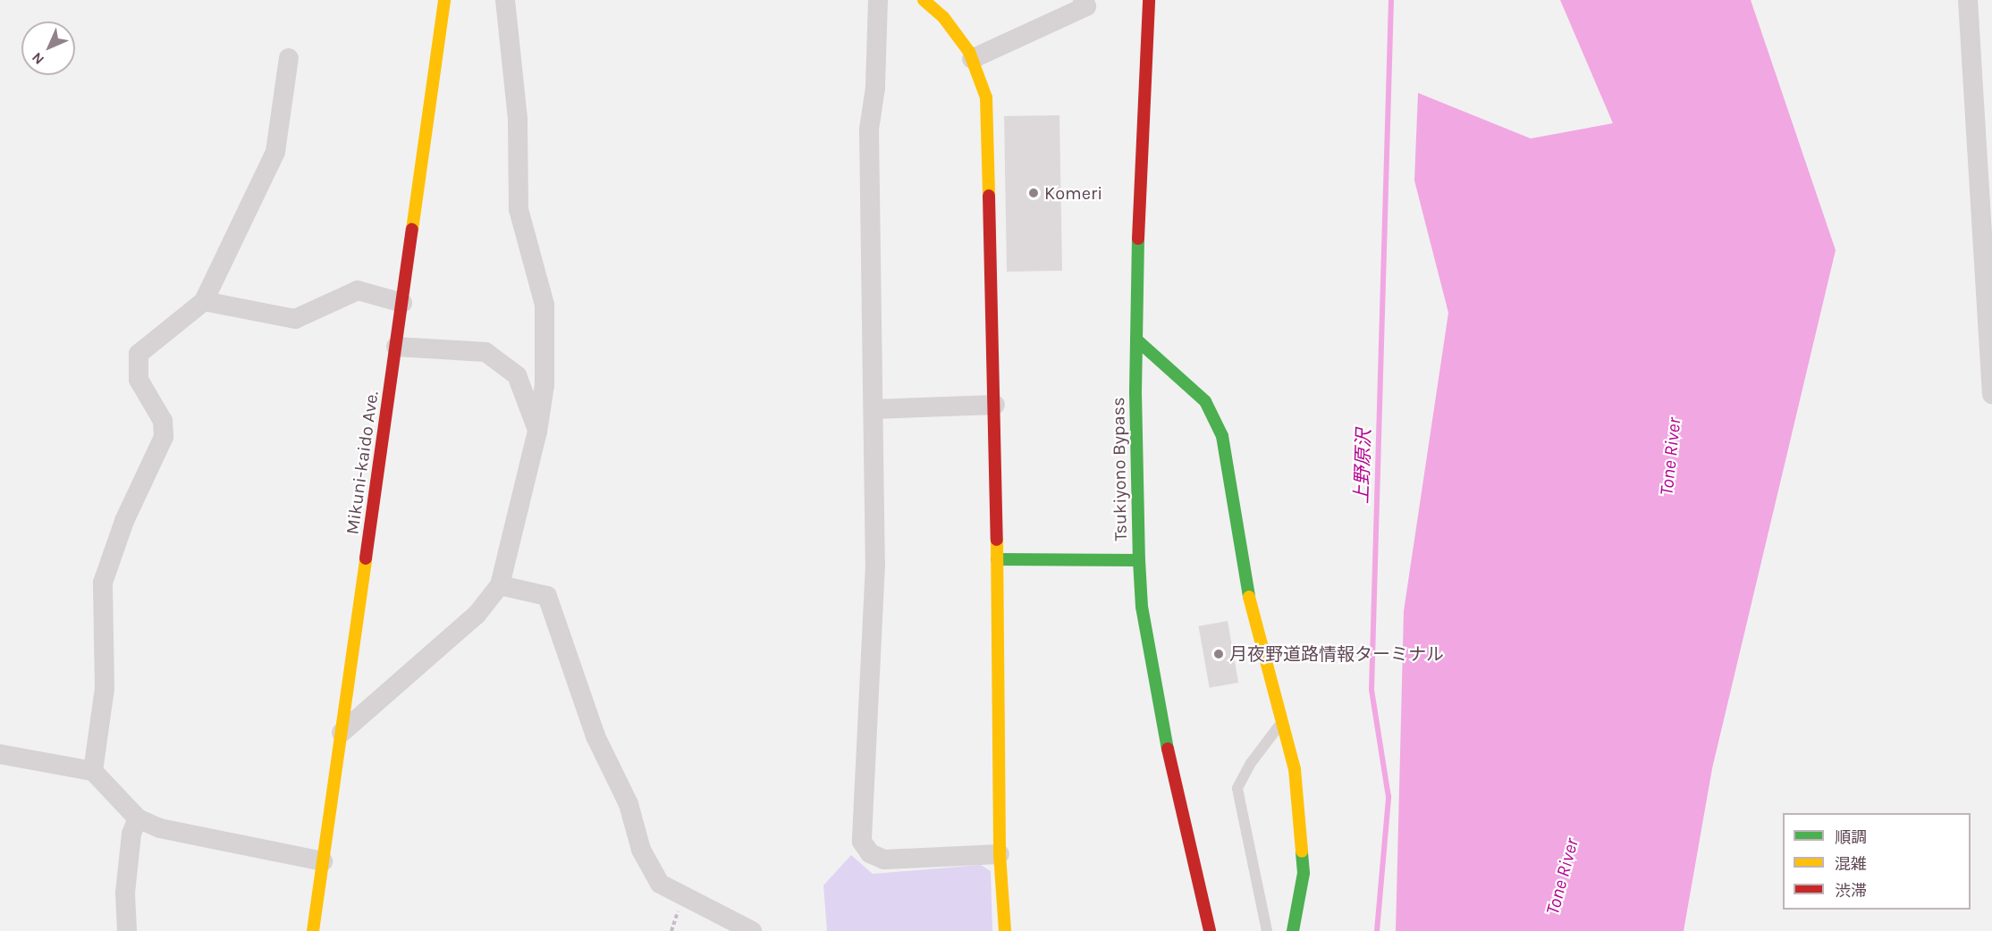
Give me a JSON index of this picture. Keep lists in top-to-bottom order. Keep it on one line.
{"streets":{"main road":["Mikuni-kaido Ave.","Tsukiyono Bypass"]},"water":["Tone River","上野原沢"],"places":["Komeri","月夜野道路情報ターミナル"],"legend":["順調","混雑","渋滞"],"north":"bottom left"}
